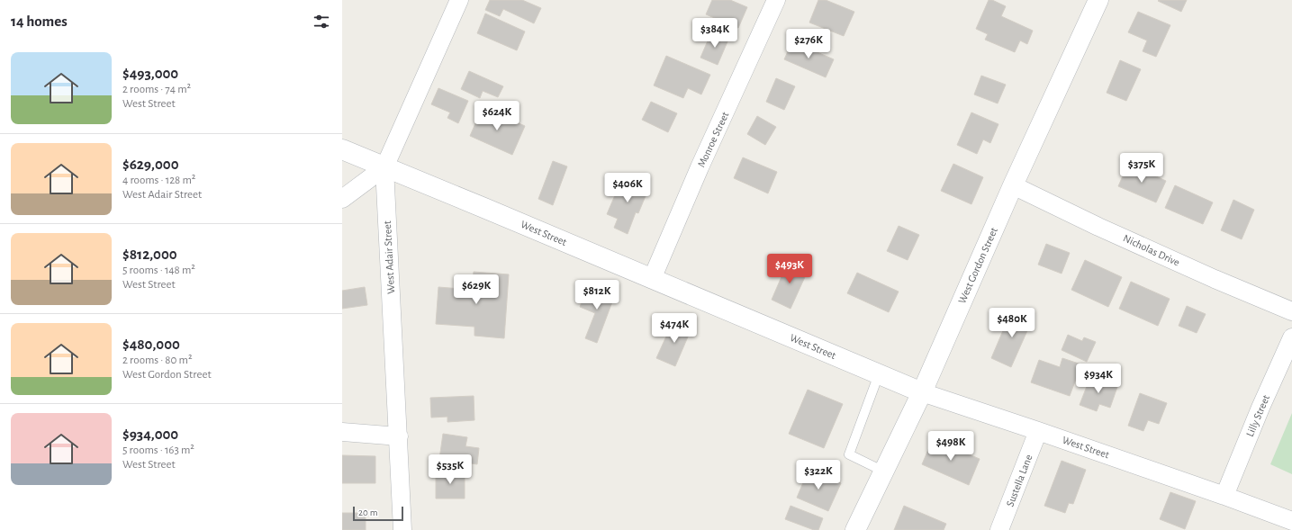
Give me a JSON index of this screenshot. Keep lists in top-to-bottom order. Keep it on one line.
{"streets":{"street":["Monroe Street","West Street","Nicholas Drive","West Adair Street","West Gordon Street","Lilly Street","Sustella Lane"]},"crossings":[["Monroe Street","West Street"],["West Street","West Adair Street"],["West Street","West Gordon Street"],["West Street","Lilly Street"],["West Street","Sustella Lane"],["Nicholas Drive","West Gordon Street"]],"scale_bar":"20 m","page":{"heading":"14 homes","price":["$384K","$276K","$624K","$375K","$406K","$493K","$629K","$812K","$480K","$474K","$934K","$498K","$535K","$322K"],"list":[{"name":"$493,000","note":"2 rooms · 74 m² · West Street"},{"name":"$629,000","note":"4 rooms · 128 m² · West Adair Street"},{"name":"$812,000","note":"5 rooms · 148 m² · West Street"},{"name":"$480,000","note":"2 rooms · 80 m² · West Gordon Street"},{"name":"$934,000","note":"5 rooms · 163 m² · West Street"}],"scale":"20 m"}}
